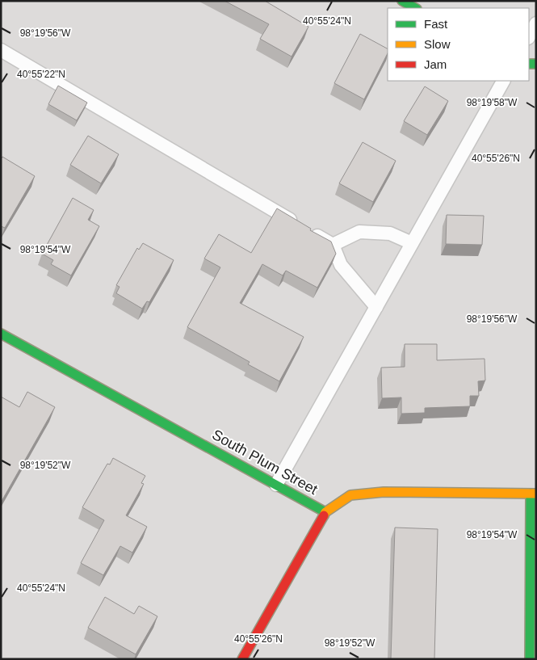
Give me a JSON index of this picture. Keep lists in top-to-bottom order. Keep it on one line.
{"streets":{"street":["South Plum Street"]},"legend":["Fast","Slow","Jam"],"coordinates":["40°55'24\"N","98°19'56\"W","40°55'22\"N","98°19'58\"W","40°55'26\"N","98°19'54\"W","98°19'52\"W"]}
